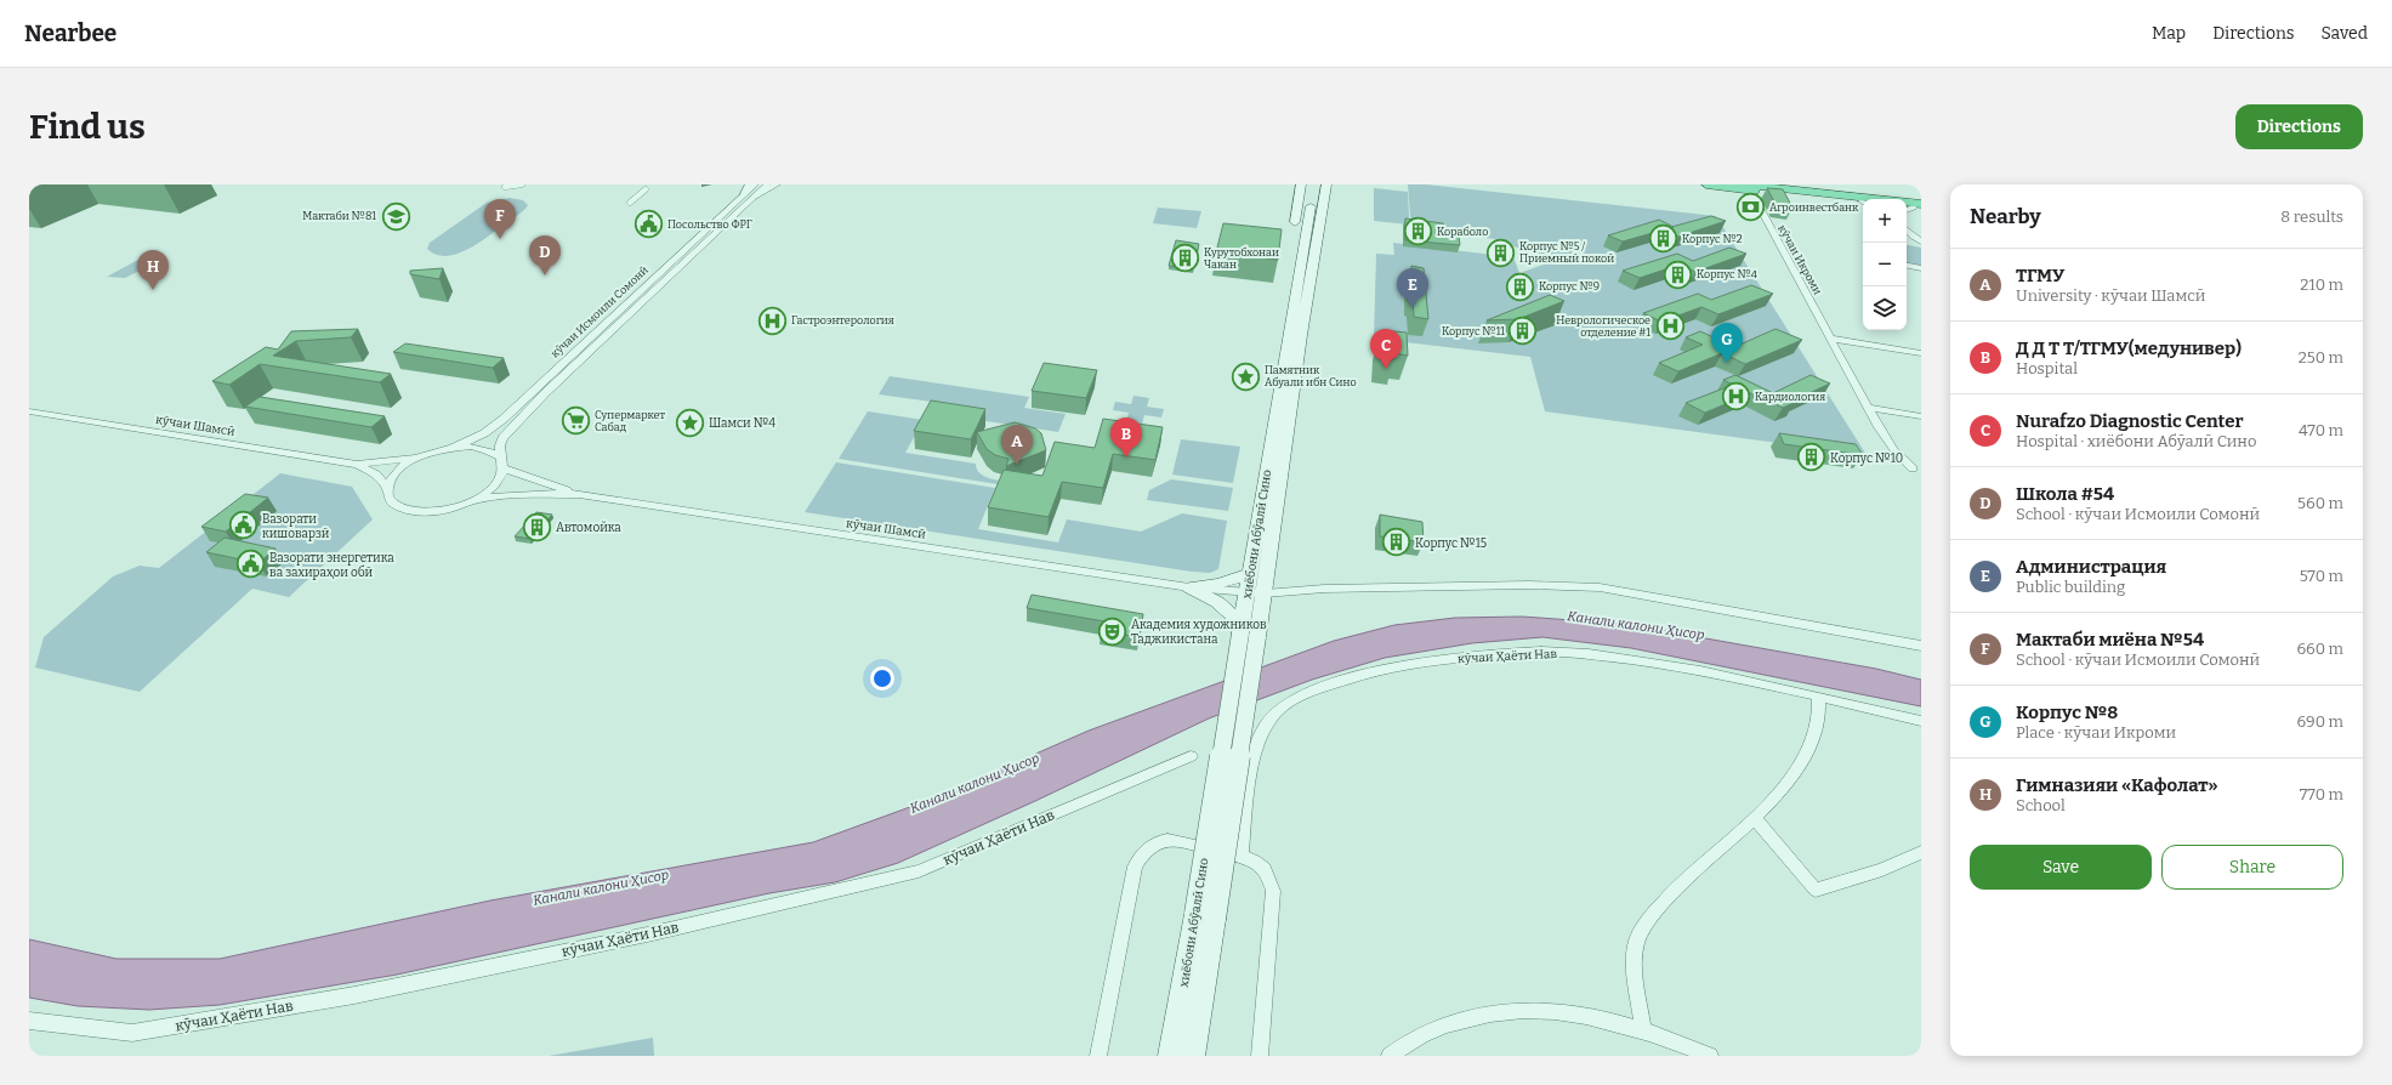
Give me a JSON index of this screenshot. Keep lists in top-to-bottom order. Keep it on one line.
{"streets":{"main road":["хиёбони Абӯалӣ Сино"],"street":["кӯчаи Икроми","кӯчаи Исмоили Сомонӣ","кӯчаи Шамсӣ","кӯчаи Ҳаёти Нав"]},"crossings":[["кӯчаи Исмоили Сомонӣ","кӯчаи Шамсӣ"],["кӯчаи Шамсӣ","хиёбони Абӯалӣ Сино"]],"water":["Канали калони Ҳисор"],"places":{"bank":["Агроинвестбанк"],"school or university":["Мактаби №81"],"public building":["Посольство ФРГ","Вазорати кишоварзӣ","Вазорати энергетика ва захираҳои обӣ"],"building":["Кораболо","Корпус №2","Корпус №5 / Приемный покой","Курутобхонаи Чакан","Корпус №4","Корпус №9","Корпус №11","Корпус №10","Автомойка","Корпус №15"],"hospital":["Гастроэнтерология","Неврологическое отделение #1","Кардиология"],"place":["Памятник Абуали ибн Сино","Шамси №4"],"supermarket":["Супермаркет Сабад"],"theatre":["Академия художников Таджикистана"]},"page":{"header":"Nearbee","nav":["Map","Directions","Saved"],"buttons":["Directions",["Save","Share"]],"title":"Find us","heading":["Nearby","8 results"],"map_buttons":["+","−"],"pins":["F","D","H","E","G","C","B","A"],"list":[{"mark":"A","name":"ТГМУ","note":"University · кӯчаи Шамсӣ","value":"210 m"},{"mark":"B","name":"Д Д Т Т/ТГМУ(медунивер)","note":"Hospital","value":"250 m"},{"mark":"C","name":"Nurafzo Diagnostic Center","note":"Hospital · хиёбони Абӯалӣ Сино","value":"470 m"},{"mark":"D","name":"Школа #54","note":"School · кӯчаи Исмоили Сомонӣ","value":"560 m"},{"mark":"E","name":"Администрация","note":"Public building","value":"570 m"},{"mark":"F","name":"Мактаби миёна №54","note":"School · кӯчаи Исмоили Сомонӣ","value":"660 m"},{"mark":"G","name":"Корпус №8","note":"Place · кӯчаи Икроми","value":"690 m"},{"mark":"H","name":"Гимназияи «Кафолат»","note":"School","value":"770 m"}]}}
